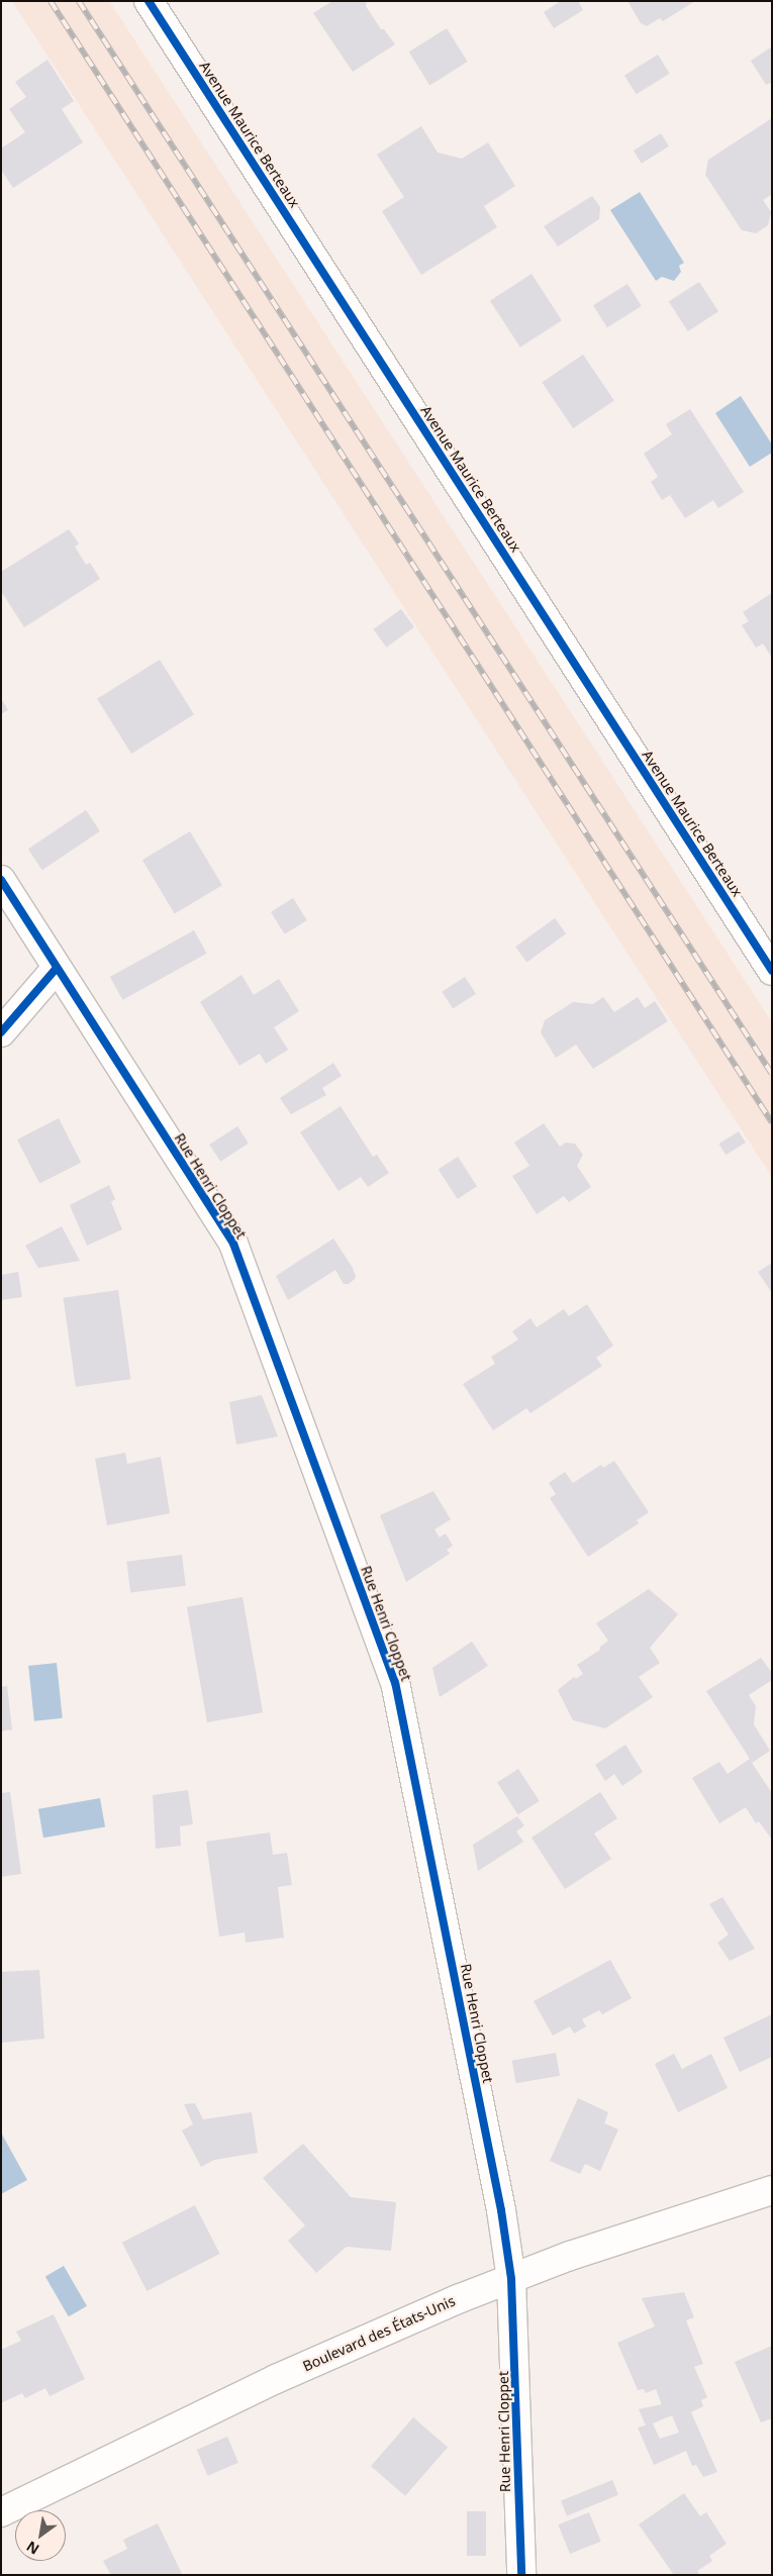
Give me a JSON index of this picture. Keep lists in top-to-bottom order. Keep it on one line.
{"streets":{"street":["Avenue Maurice Berteaux","Rue Henri Cloppet","Boulevard des États-Unis"]},"crossings":[["Rue Henri Cloppet","Boulevard des États-Unis"]],"north":"bottom left"}
